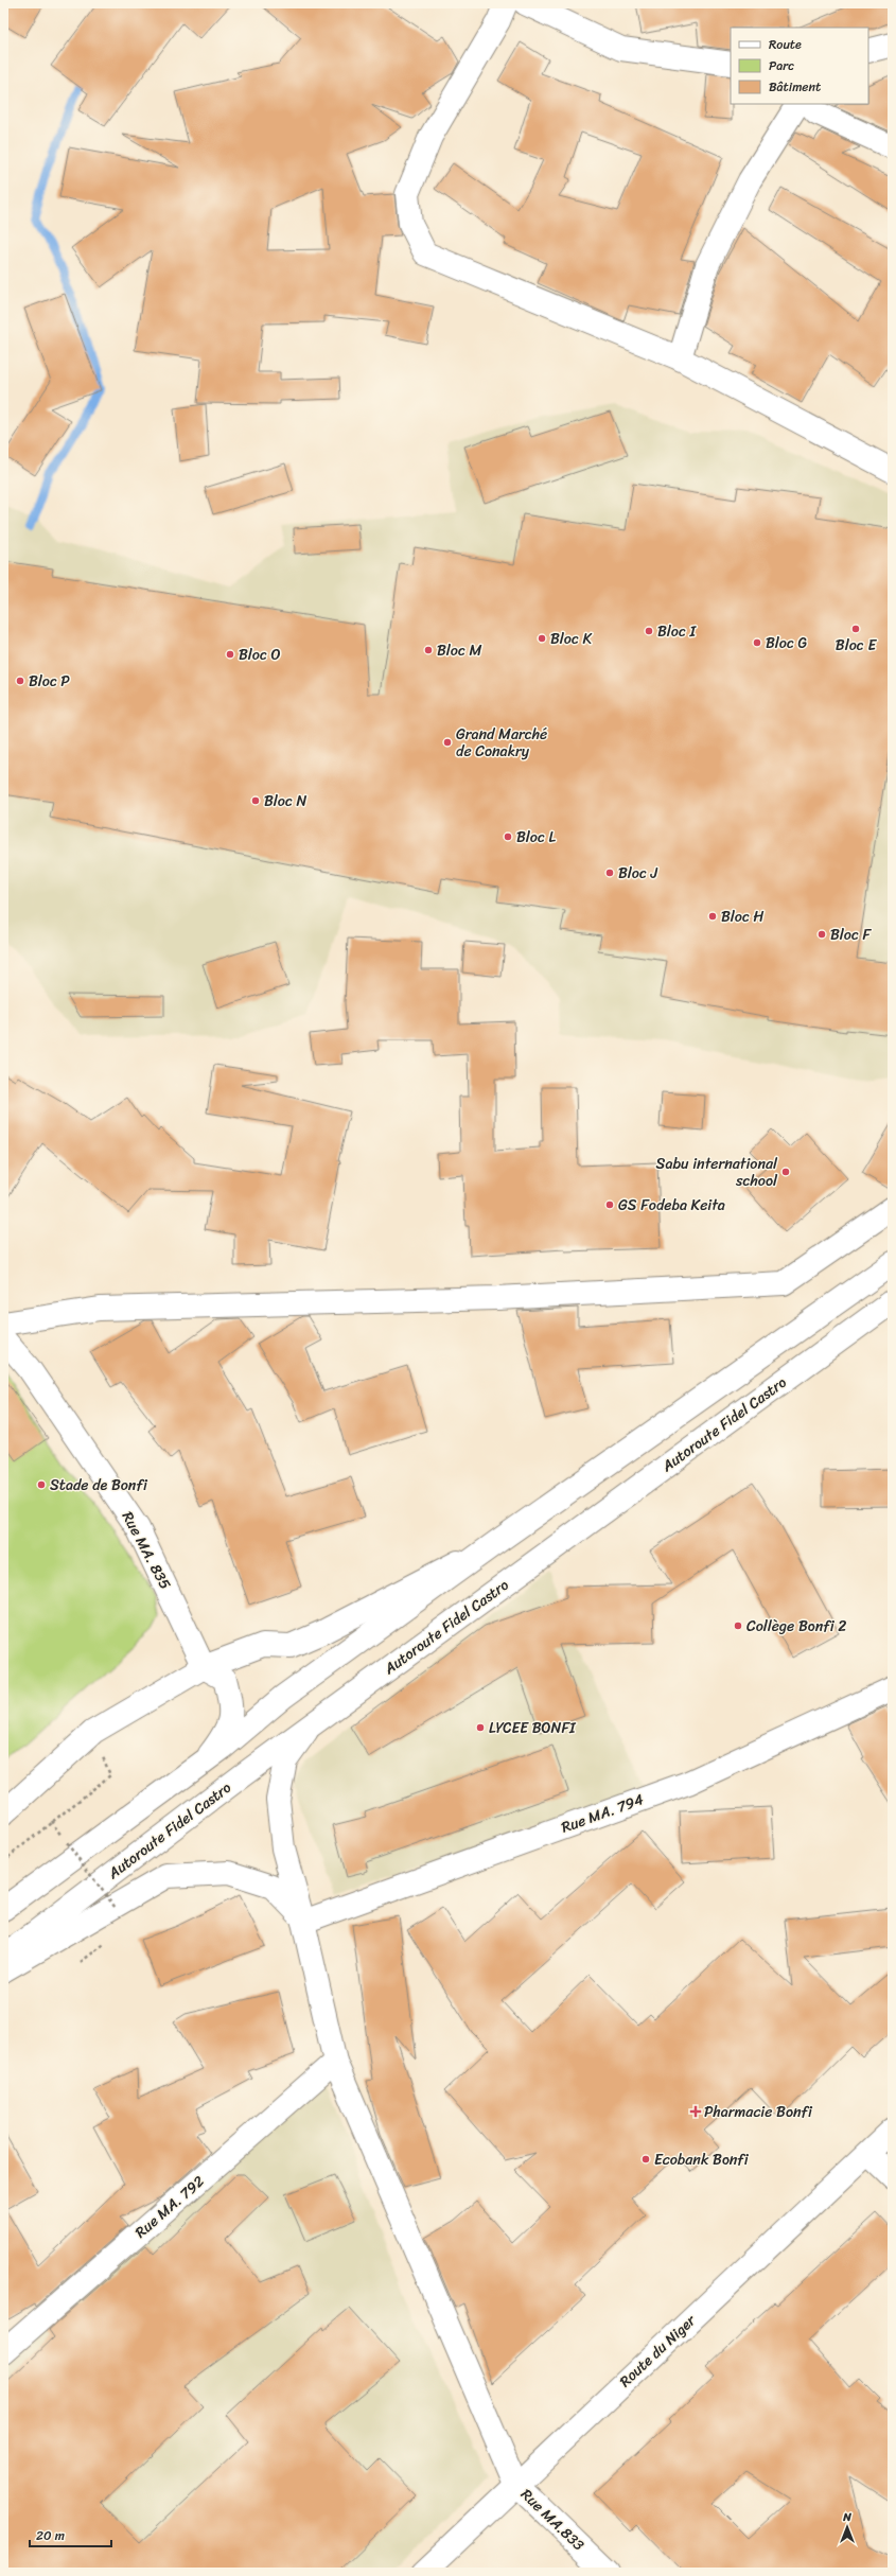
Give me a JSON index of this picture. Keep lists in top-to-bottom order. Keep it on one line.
{"streets":{"main road":["Autoroute Fidel Castro","Rue MA. 835","Rue MA. 794","Rue MA. 792","Route du Niger","Rue MA.833"]},"crossings":[["Route du Niger","Rue MA.833"]],"places":{"other":["Bloc E","Bloc I","Bloc K","Bloc G","Bloc M","Bloc O","Bloc P","Grand Marché de Conakry","Bloc N","Bloc L","Bloc J","Bloc H","Bloc F","Sabu international school","GS Fodeba Keita","Stade de Bonfi","Collège Bonfi 2","LYCEE BONFI","Ecobank Bonfi"],"health":["Pharmacie Bonfi"]},"legend":["Route","Parc","Bâtiment"],"scale_bar":"20 m","north":"top"}
